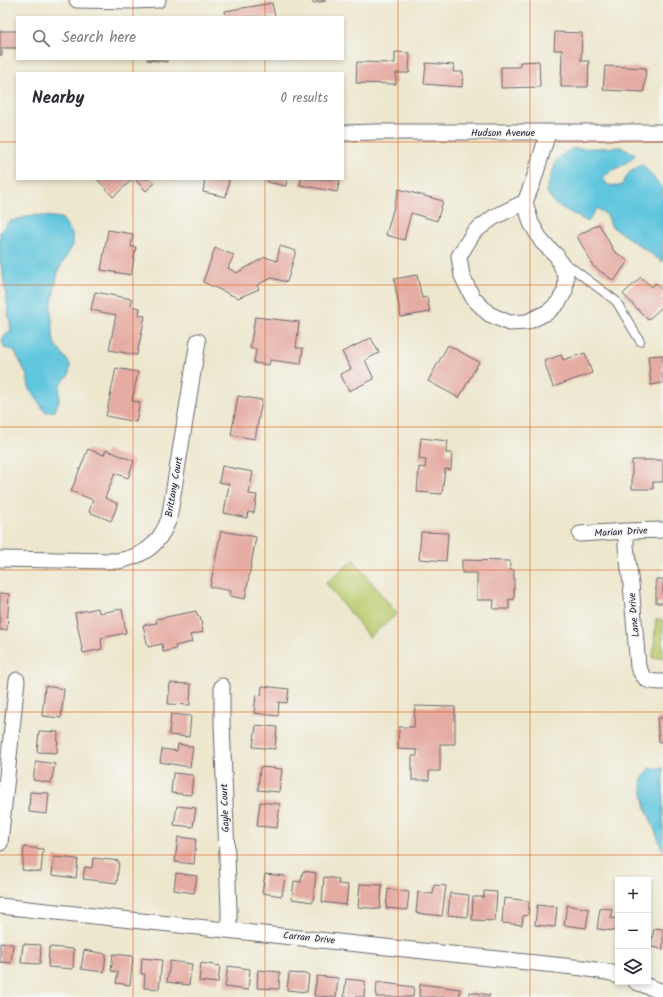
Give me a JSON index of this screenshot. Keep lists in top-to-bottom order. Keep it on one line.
{"streets":{"street":["Hudson Avenue","Brittany Court","Marian Drive","Lane Drive","Gayle Court","Carran Drive"]},"crossings":[["Marian Drive","Lane Drive"],["Gayle Court","Carran Drive"]],"page":{"search":"Search here","heading":["Nearby","0 results"],"map_buttons":["+","−"]}}
